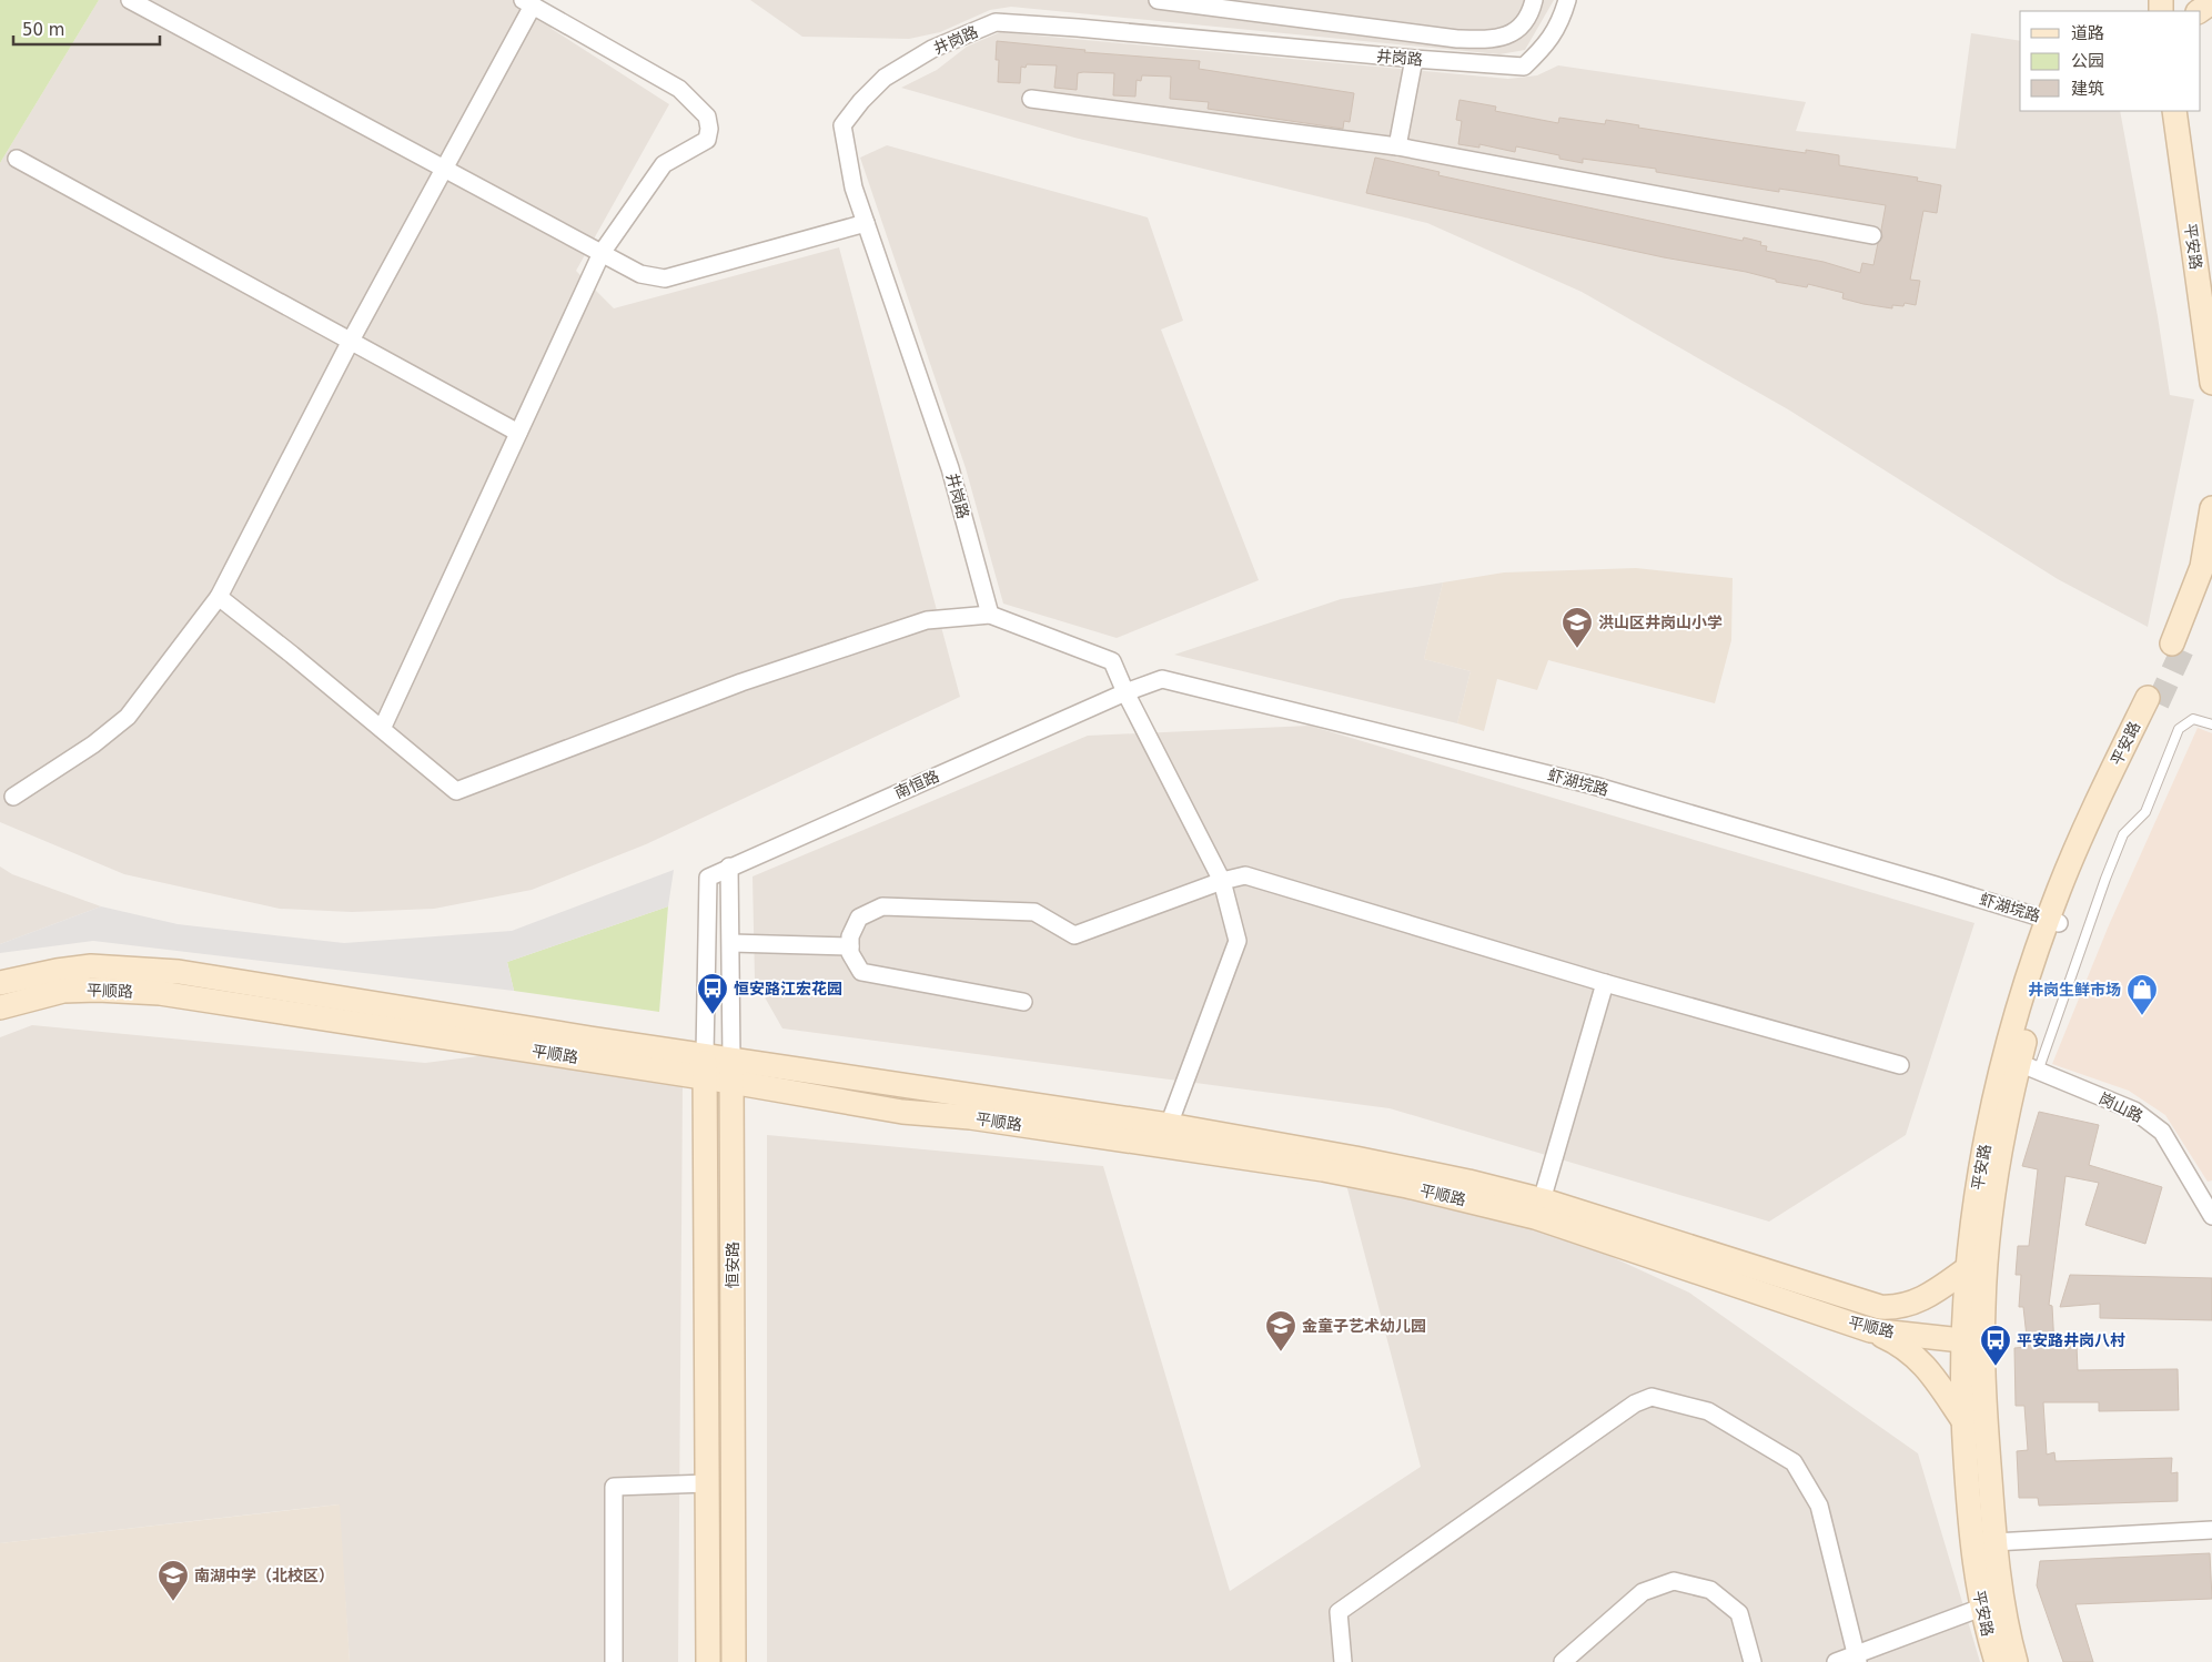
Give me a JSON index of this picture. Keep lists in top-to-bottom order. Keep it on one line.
{"streets":{"main road":["平安路","平顺路","恒安路"],"street":["井岗路","虾湖垸路","南恒路","岗山路"]},"crossings":[["平安路","虾湖垸路"],["平安路","平顺路"],["平安路","岗山路"],["虾湖垸路","南恒路"],["南恒路","恒安路"],["平顺路","恒安路"]],"places":{"school or university":["洪山区井岗山小学","金童子艺术幼儿园","南湖中学（北校区）"],"bus stop":["恒安路江宏花园","平安路井岗八村"],"shop":["井岗生鲜市场"]},"legend":["道路","公园","建筑"],"scale_bar":"50 m"}
